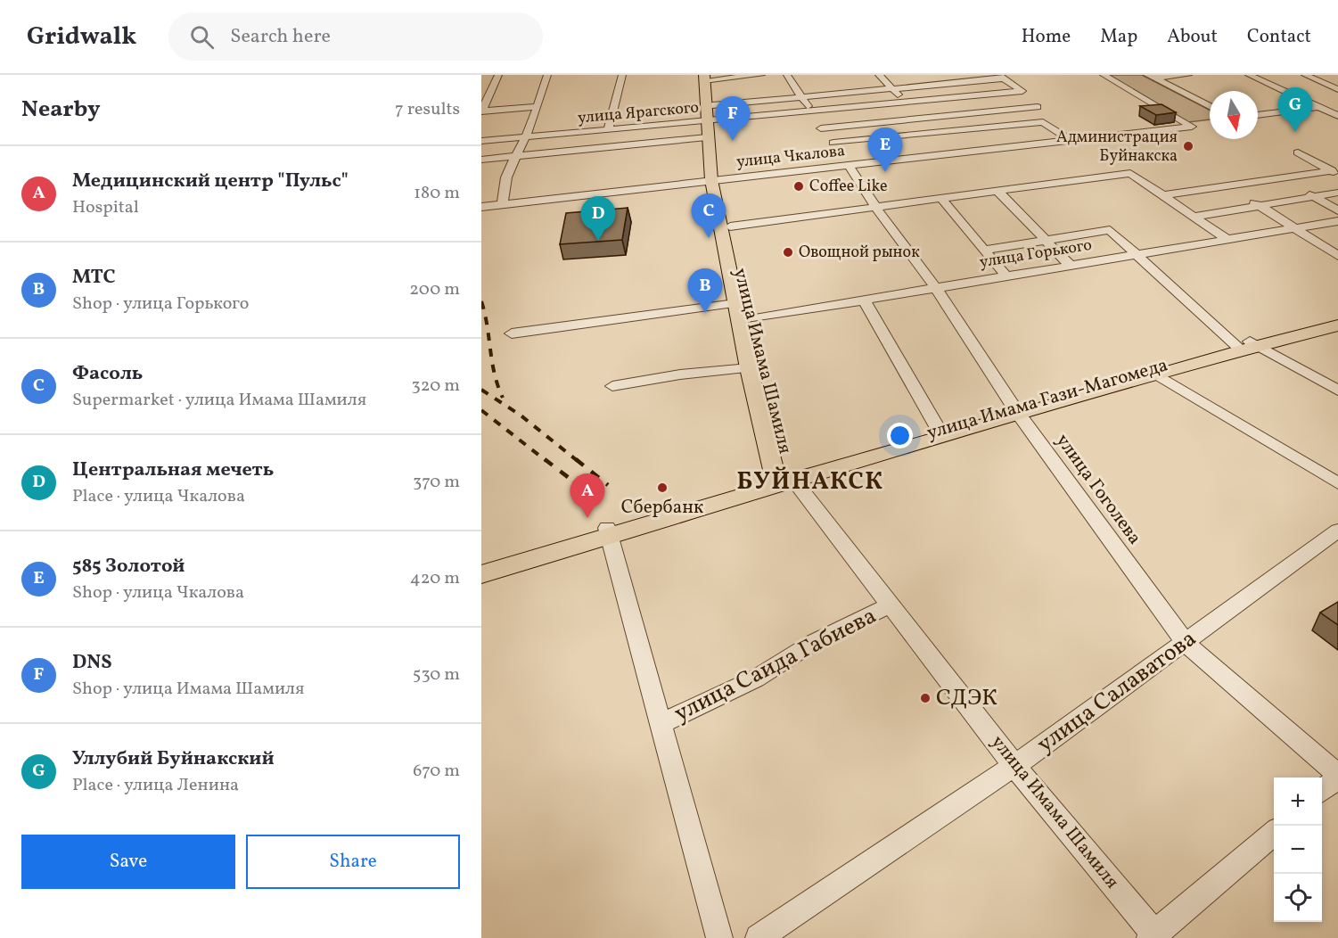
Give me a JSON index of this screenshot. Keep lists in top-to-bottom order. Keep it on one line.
{"streets":{"main road":["улица Имама Шамиля"],"street":["улица Ярагского","улица Чкалова","улица Горького","улица Гоголева","улица Саида Габиева","улица Салаватова"]},"crossings":[["улица Ярагского","улица Имама Шамиля"],["улица Ярагского","улица Гоголева"],["улица Чкалова","улица Имама Шамиля"],["улица Чкалова","улица Гоголева"],["улица Горького","улица Имама Шамиля"],["улица Горького","улица Гоголева"],["улица Имама Шамиля","улица Саида Габиева"],["улица Имама Шамиля","улица Салаватова"],["улица Гоголева","улица Салаватова"]],"districts":["БУЙНАКСК"],"places":["Администрация Буйнакска","Coffee Like","Овощной рынок","Сбербанк","СДЭК"],"north":"bottom","page":{"header":"Gridwalk","search":"Search here","nav":["Home","Map","About","Contact"],"heading":["Nearby","7 results"],"pins":["G","F","E","C","D","B","A"],"list":[{"mark":"A","name":"Медицинский центр \"Пульс\"","note":"Hospital","value":"180 m"},{"mark":"B","name":"МТС","note":"Shop · улица Горького","value":"200 m"},{"mark":"C","name":"Фасоль","note":"Supermarket · улица Имама Шамиля","value":"320 m"},{"mark":"D","name":"Центральная мечеть","note":"Place · улица Чкалова","value":"370 m"},{"mark":"E","name":"585 Золотой","note":"Shop · улица Чкалова","value":"420 m"},{"mark":"F","name":"DNS","note":"Shop · улица Имама Шамиля","value":"530 m"},{"mark":"G","name":"Уллубий Буйнакский","note":"Place · улица Ленина","value":"670 m"}],"map_buttons":["+","−"],"buttons":["Save","Share"]}}
